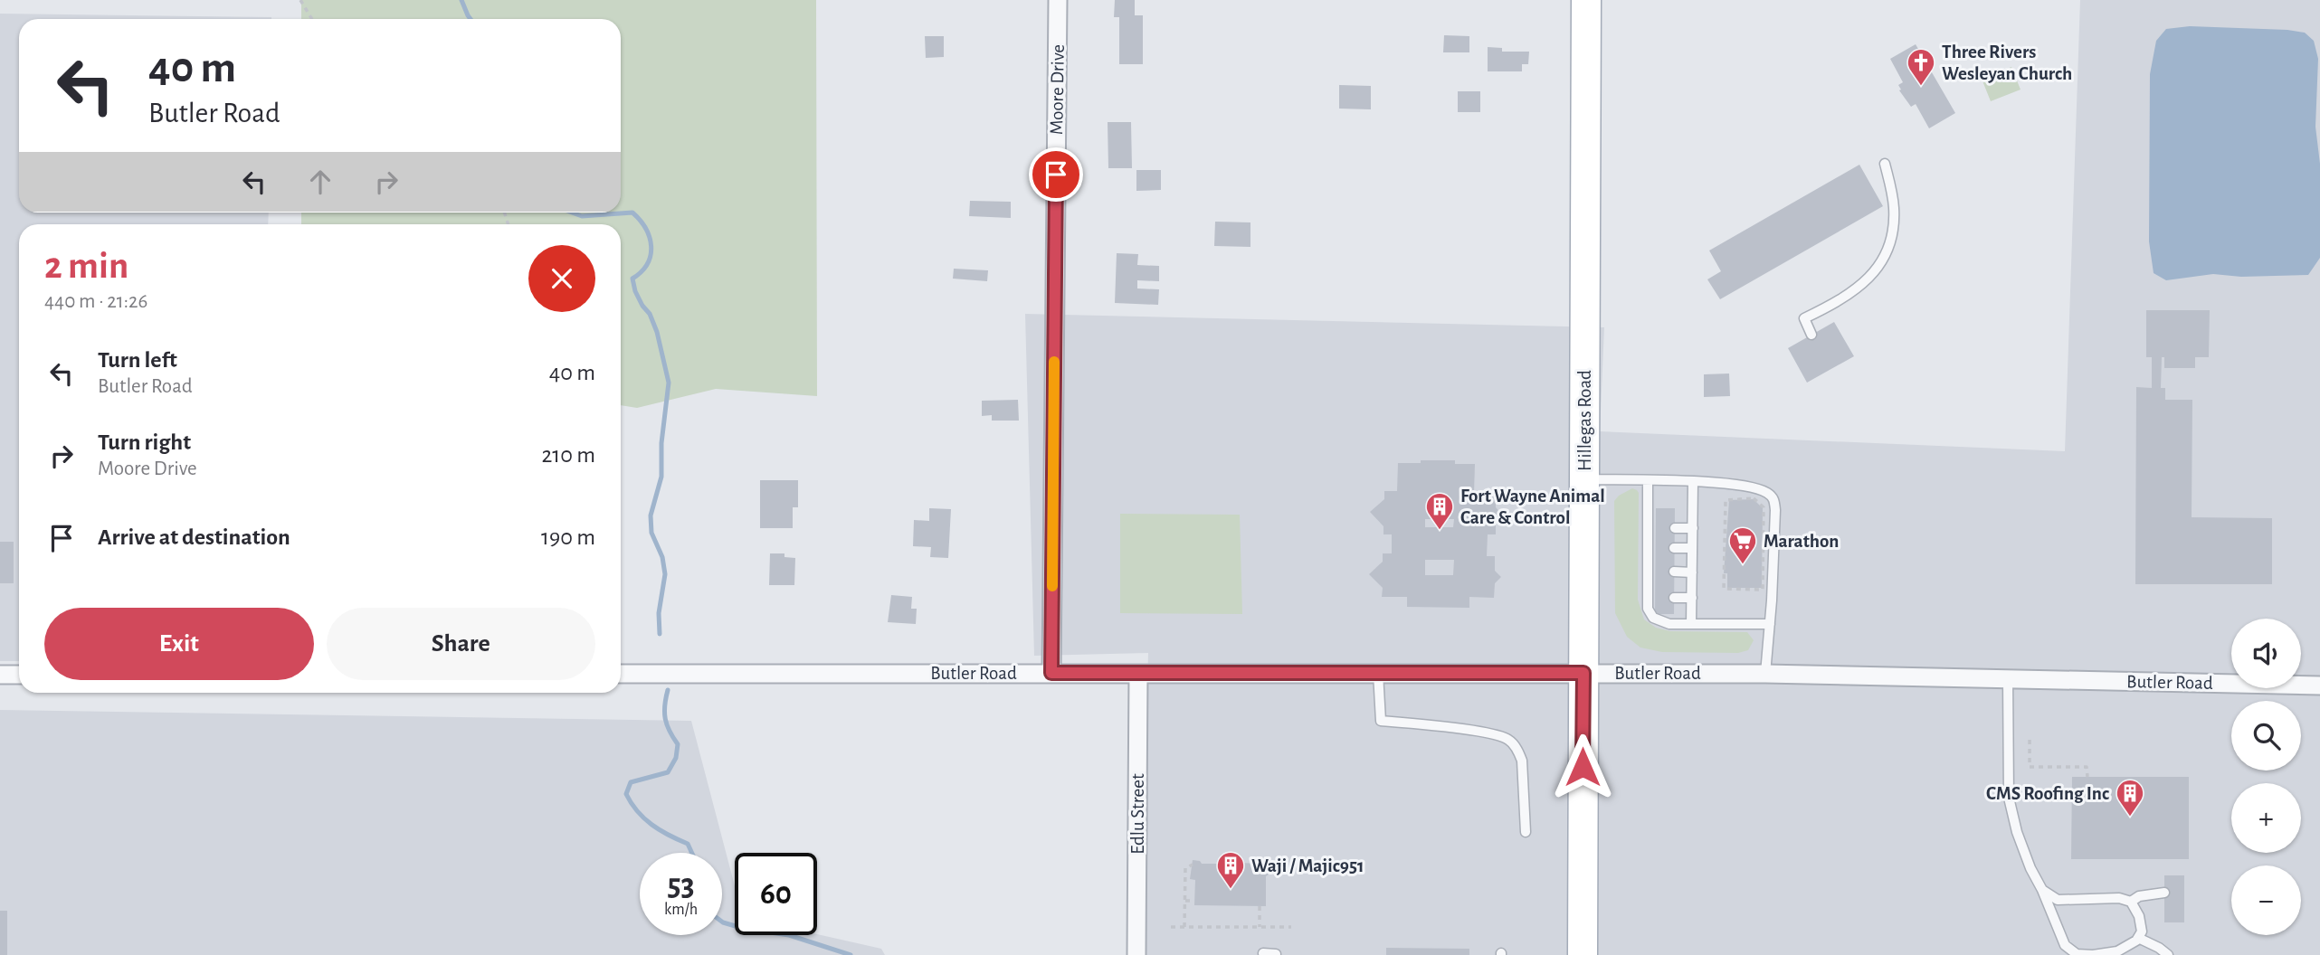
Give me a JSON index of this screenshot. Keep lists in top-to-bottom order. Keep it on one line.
{"streets":{"main road":["Hillegas Road"],"street":["Moore Drive","Butler Road","Edlu Street"]},"crossings":[["Moore Drive","Butler Road"],["Hillegas Road","Butler Road"],["Butler Road","Edlu Street"]],"places":{"church":["Three Rivers Wesleyan Church"],"building":["Fort Wayne Animal Care & Control","CMS Roofing Inc","Waji / Majic951"],"supermarket":["Marathon"]},"page":{"turn":["40 m","Butler Road"],"heading":["2 min","440 m · 21:26"],"list":[{"name":"Turn left","note":"Butler Road","value":"40 m"},{"name":"Turn right","note":"Moore Drive","value":"210 m"},{"name":"Arrive at destination","value":"190 m"}],"buttons":["Exit","Share"],"map_buttons":["+","−"],"speed":"53 km/h","limit":"60"}}
